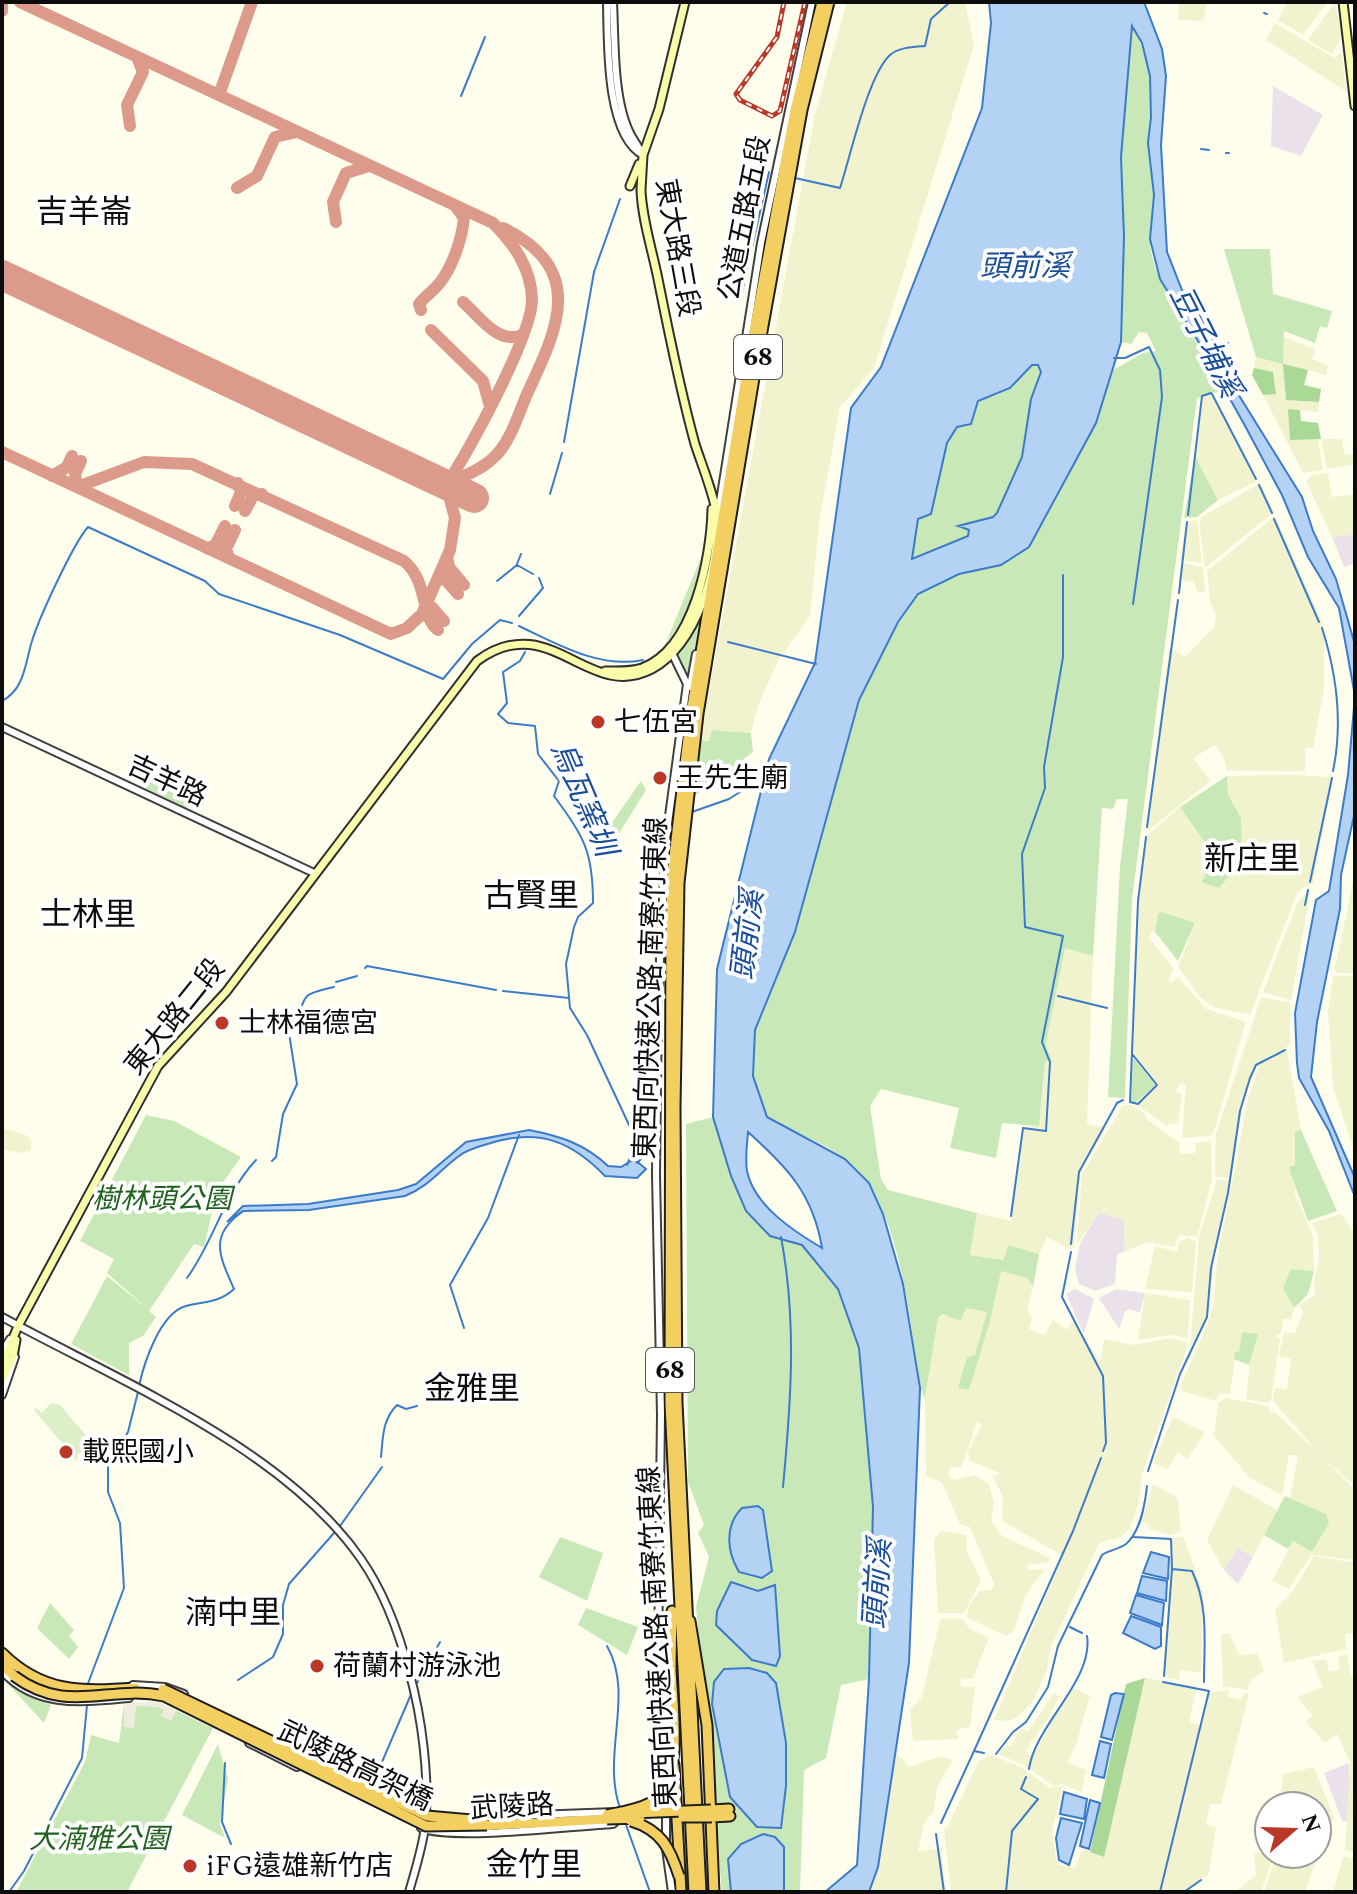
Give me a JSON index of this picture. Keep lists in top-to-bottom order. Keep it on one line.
{"streets":{"highway":["68","東西向快速公路 南寮竹東線","武陵路高架橋"],"main road":["東大路三段","東大路二段"],"street":["公道五路五段","吉羊路","武陵路"]},"crossings":[["公道五路五段","東大路三段"],["東大路三段","吉羊路"],["東大路三段","東大路二段"],["吉羊路","東大路二段"],["武陵路高架橋","武陵路"]],"districts":["吉羊崙","新庄里","古賢里","士林里","金雅里","湳中里","金竹里"],"water":["頭前溪","豆子埔溪","烏瓦窯圳"],"parks":["樹林頭公園","大湳雅公園"],"places":["七伍宮","王先生廟","士林福德宮","載熙國小","荷蘭村游泳池","iFG遠雄新竹店"],"north":"right"}
